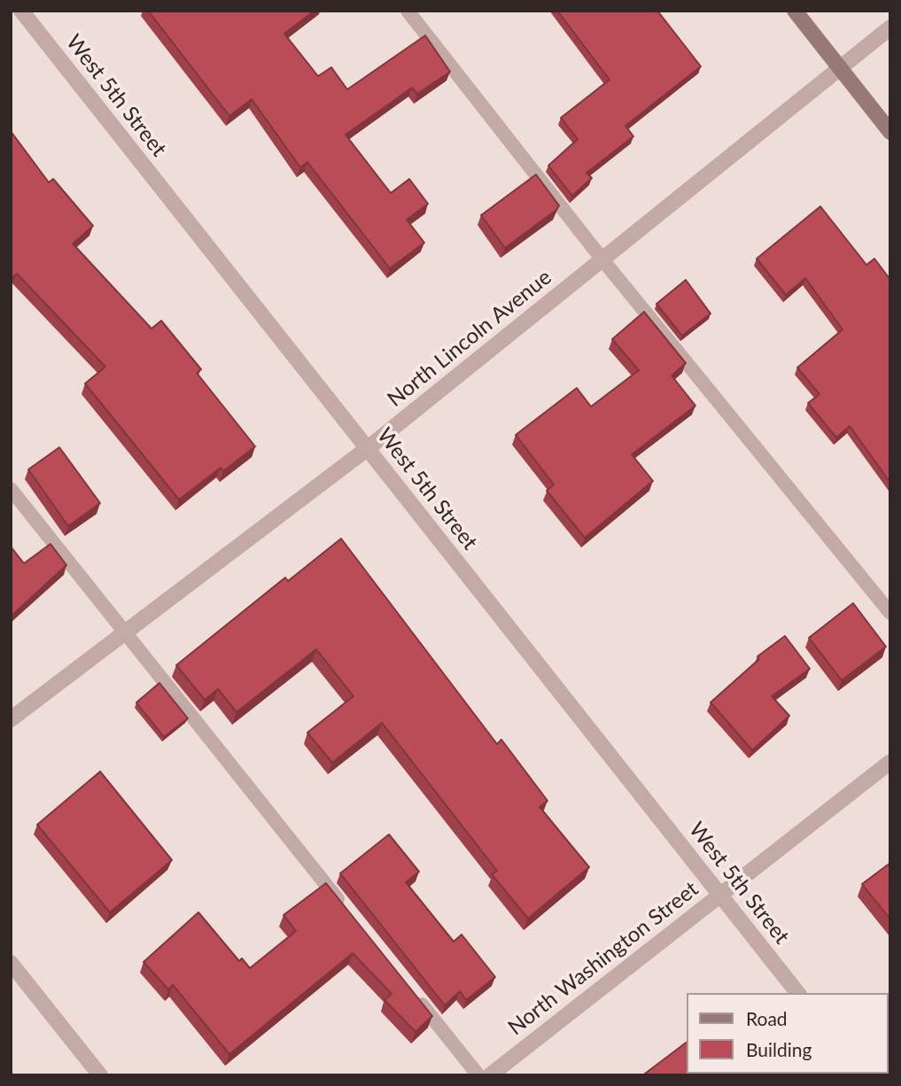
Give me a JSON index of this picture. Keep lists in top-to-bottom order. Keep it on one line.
{"streets":{"street":["West 5th Street","North Lincoln Avenue","North Washington Street"]},"crossings":[["West 5th Street","North Lincoln Avenue"],["West 5th Street","North Washington Street"]],"legend":["Road","Building"]}
